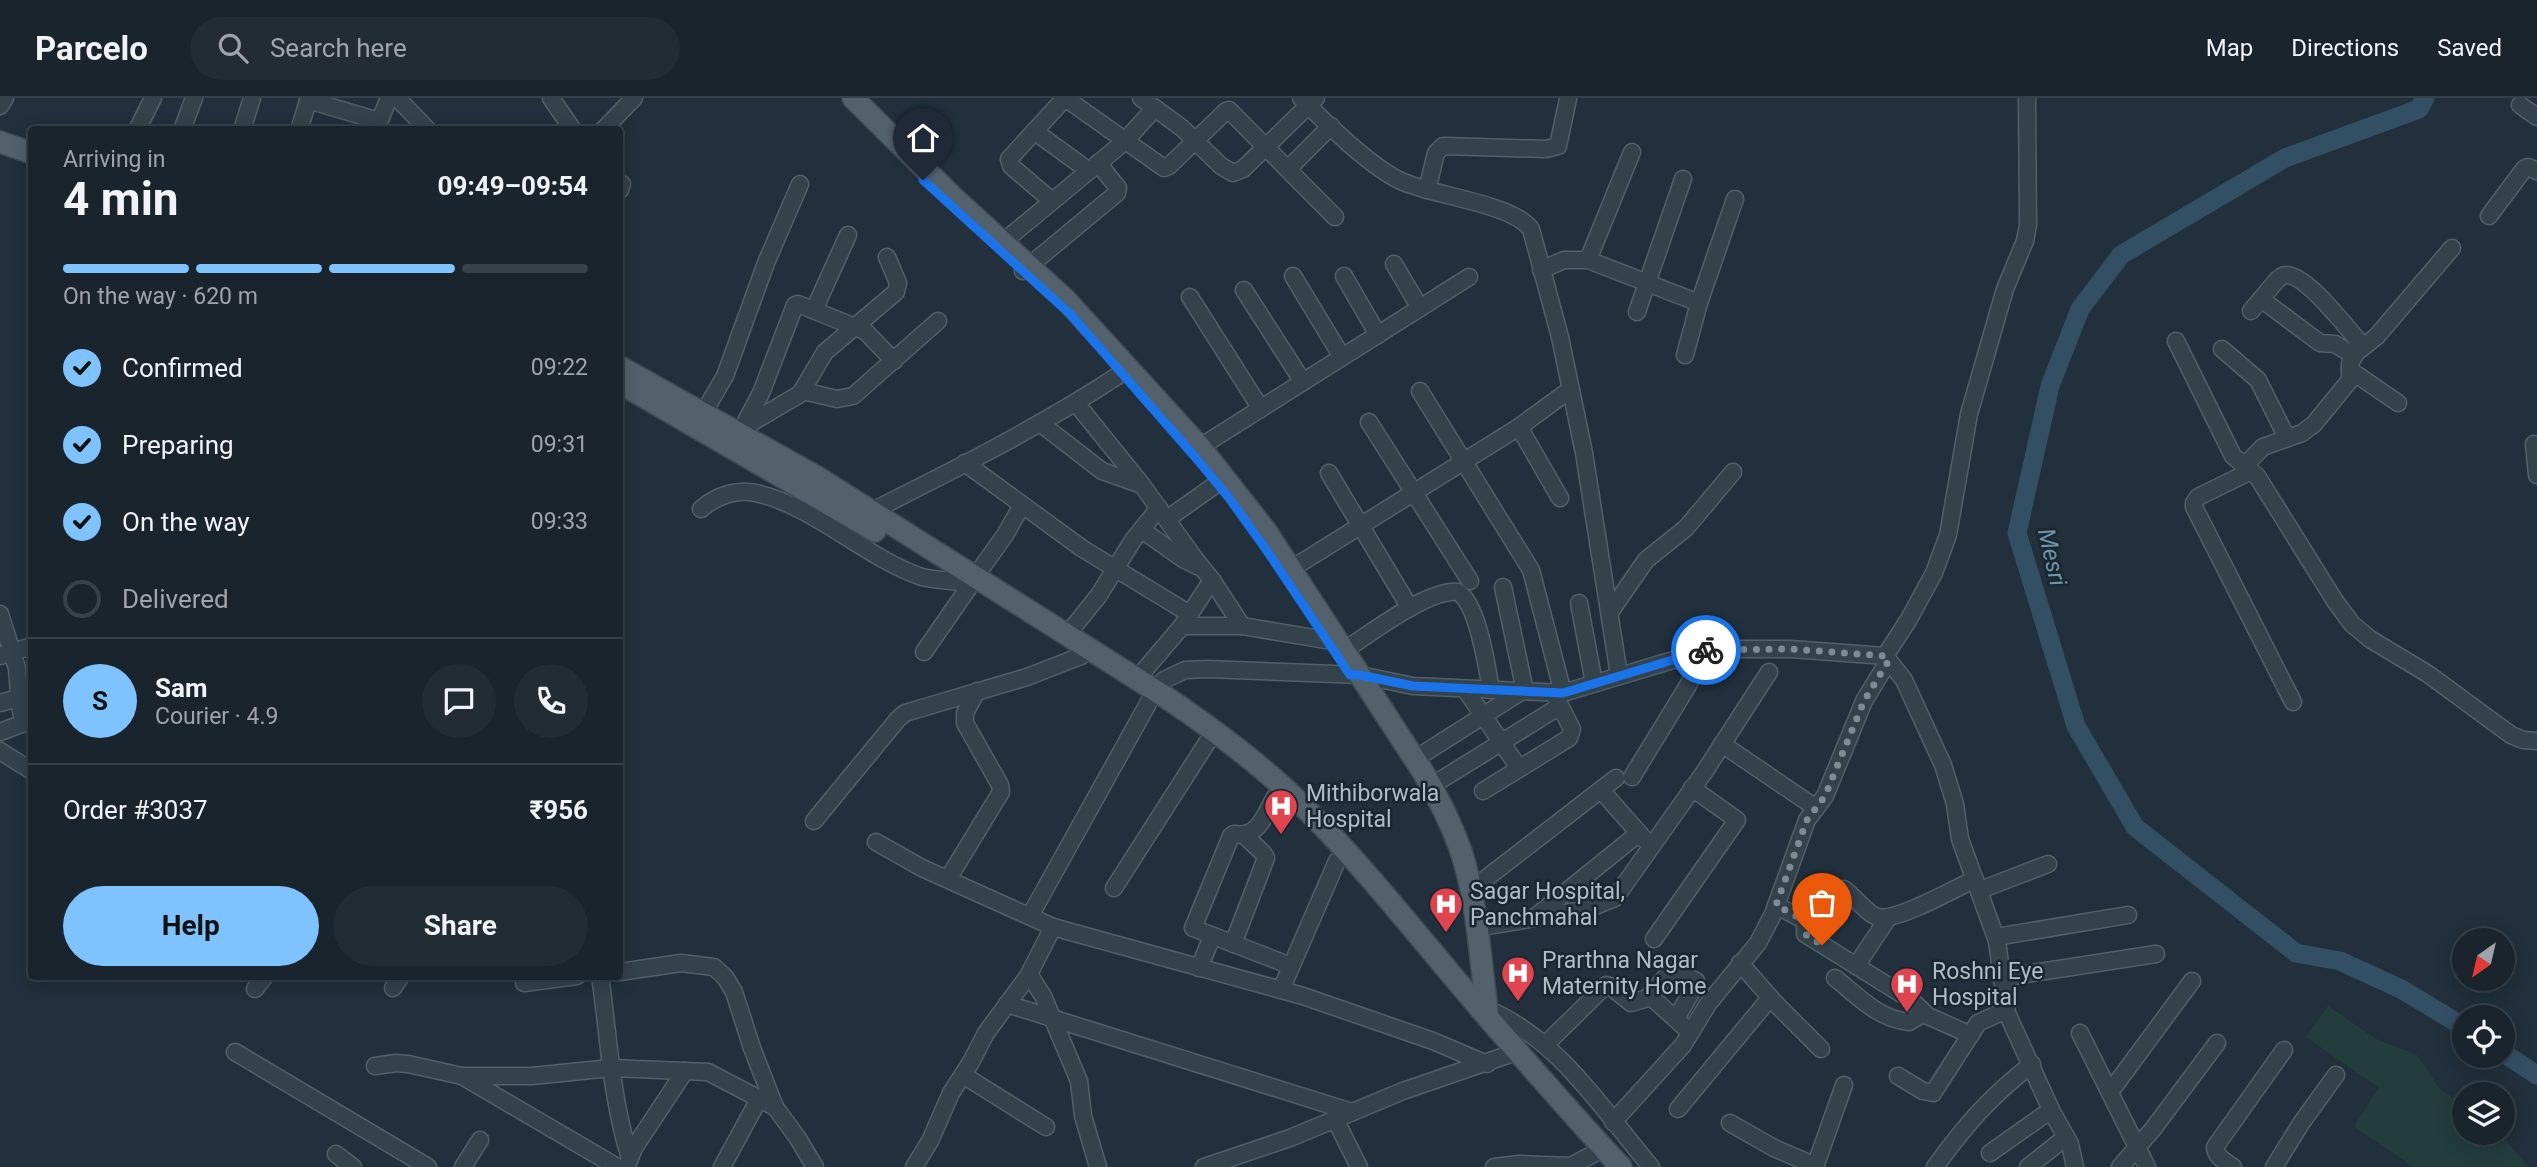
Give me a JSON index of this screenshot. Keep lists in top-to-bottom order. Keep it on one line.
{"water":["Mesri"],"places":{"hospital":["Mithiborwala Hospital","Sagar Hospital, Panchmahal","Prarthna Nagar Maternity Home","Roshni Eye Hospital"]},"north":"bottom left","page":{"header":"Parcelo","search":"Search here","nav":["Map","Directions","Saved"],"heading":["4 min","Arriving in","09:49–09:54"],"panel":["Sam","Courier · 4.9","Order #3037","₹956"],"bar":"On the way · 620 m","list":[["Confirmed","09:22"],["Preparing","09:31"],["On the way","09:33"],"Delivered"],"round":"S","buttons":["Help","Share"]}}
